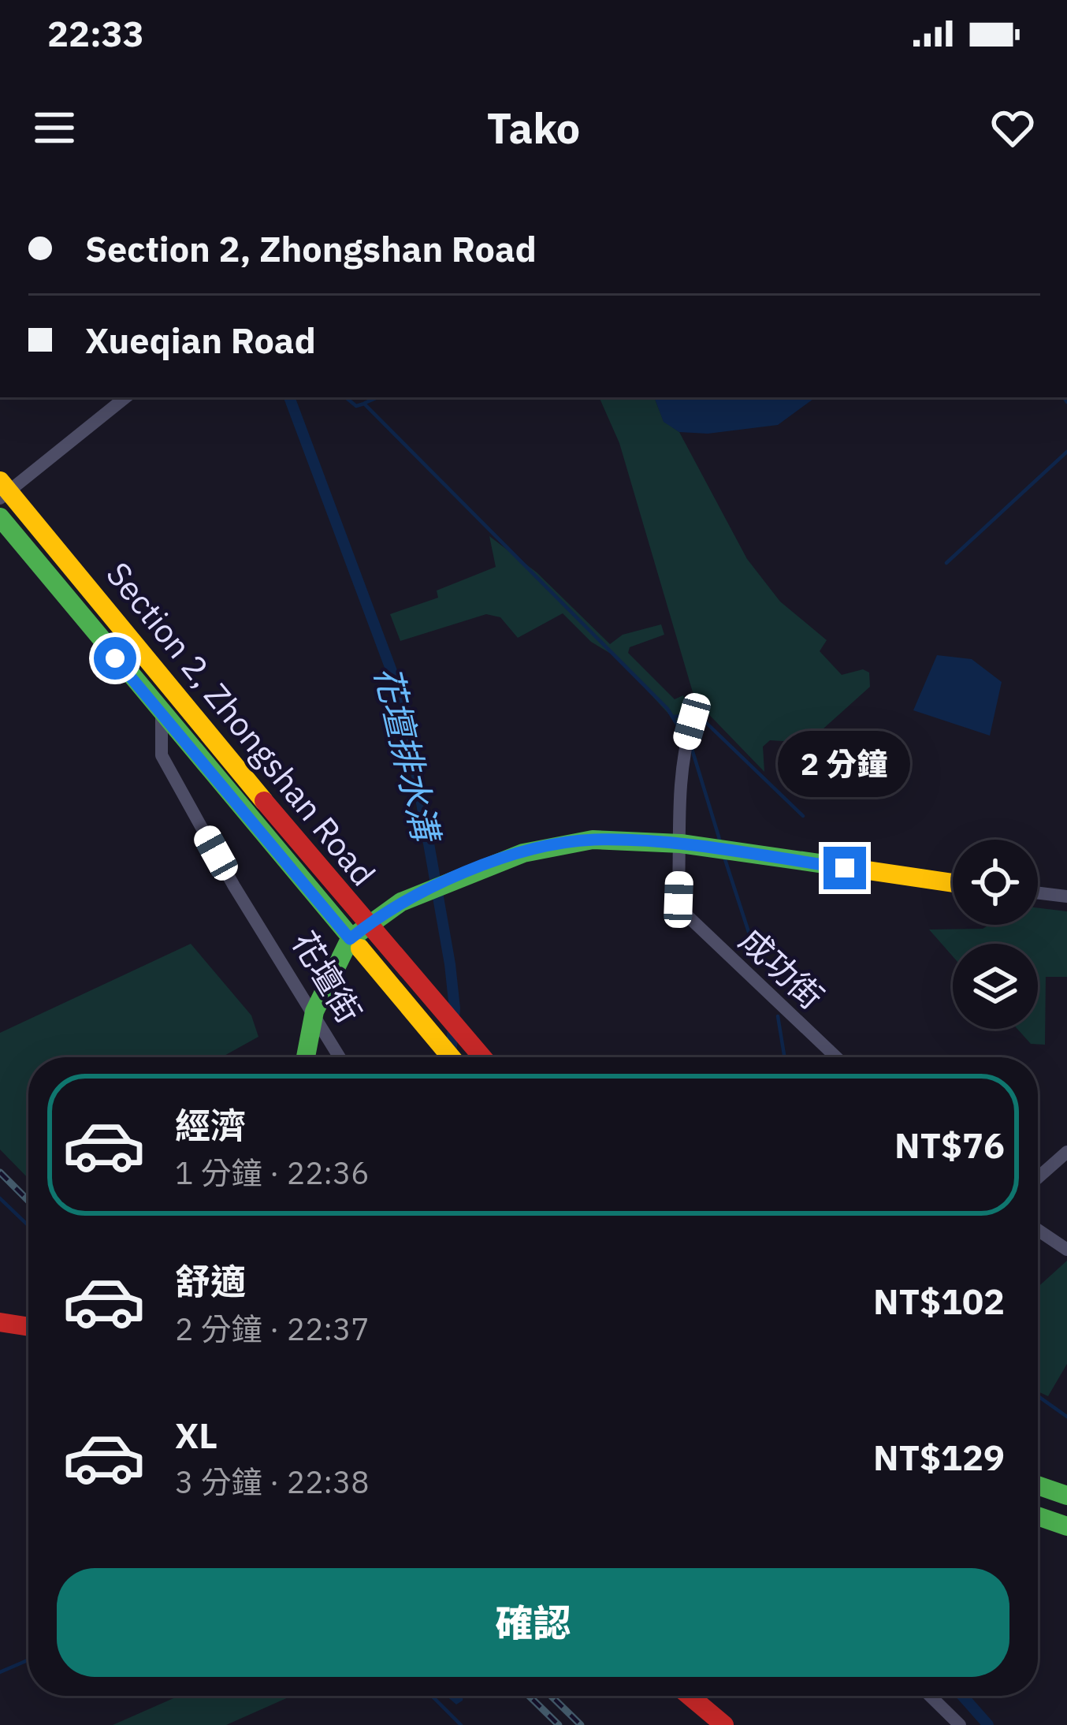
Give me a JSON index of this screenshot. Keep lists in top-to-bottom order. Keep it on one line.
{"streets":{"main road":["Section 2, Zhongshan Road"],"street":["成功街","花壇街"]},"crossings":[["Section 2, Zhongshan Road","花壇街"]],"water":["花壇排水溝"],"page":{"status":"22:33","header":"Tako","banner":["Section 2, Zhongshan Road","Xueqian Road"],"bubble":"2 分鐘","list":[{"name":"經濟","note":"1 分鐘 · 22:36","value":"NT$76"},{"name":"舒適","note":"2 分鐘 · 22:37","value":"NT$102"},{"name":"XL","note":"3 分鐘 · 22:38","value":"NT$129"}],"buttons":"確認"}}
